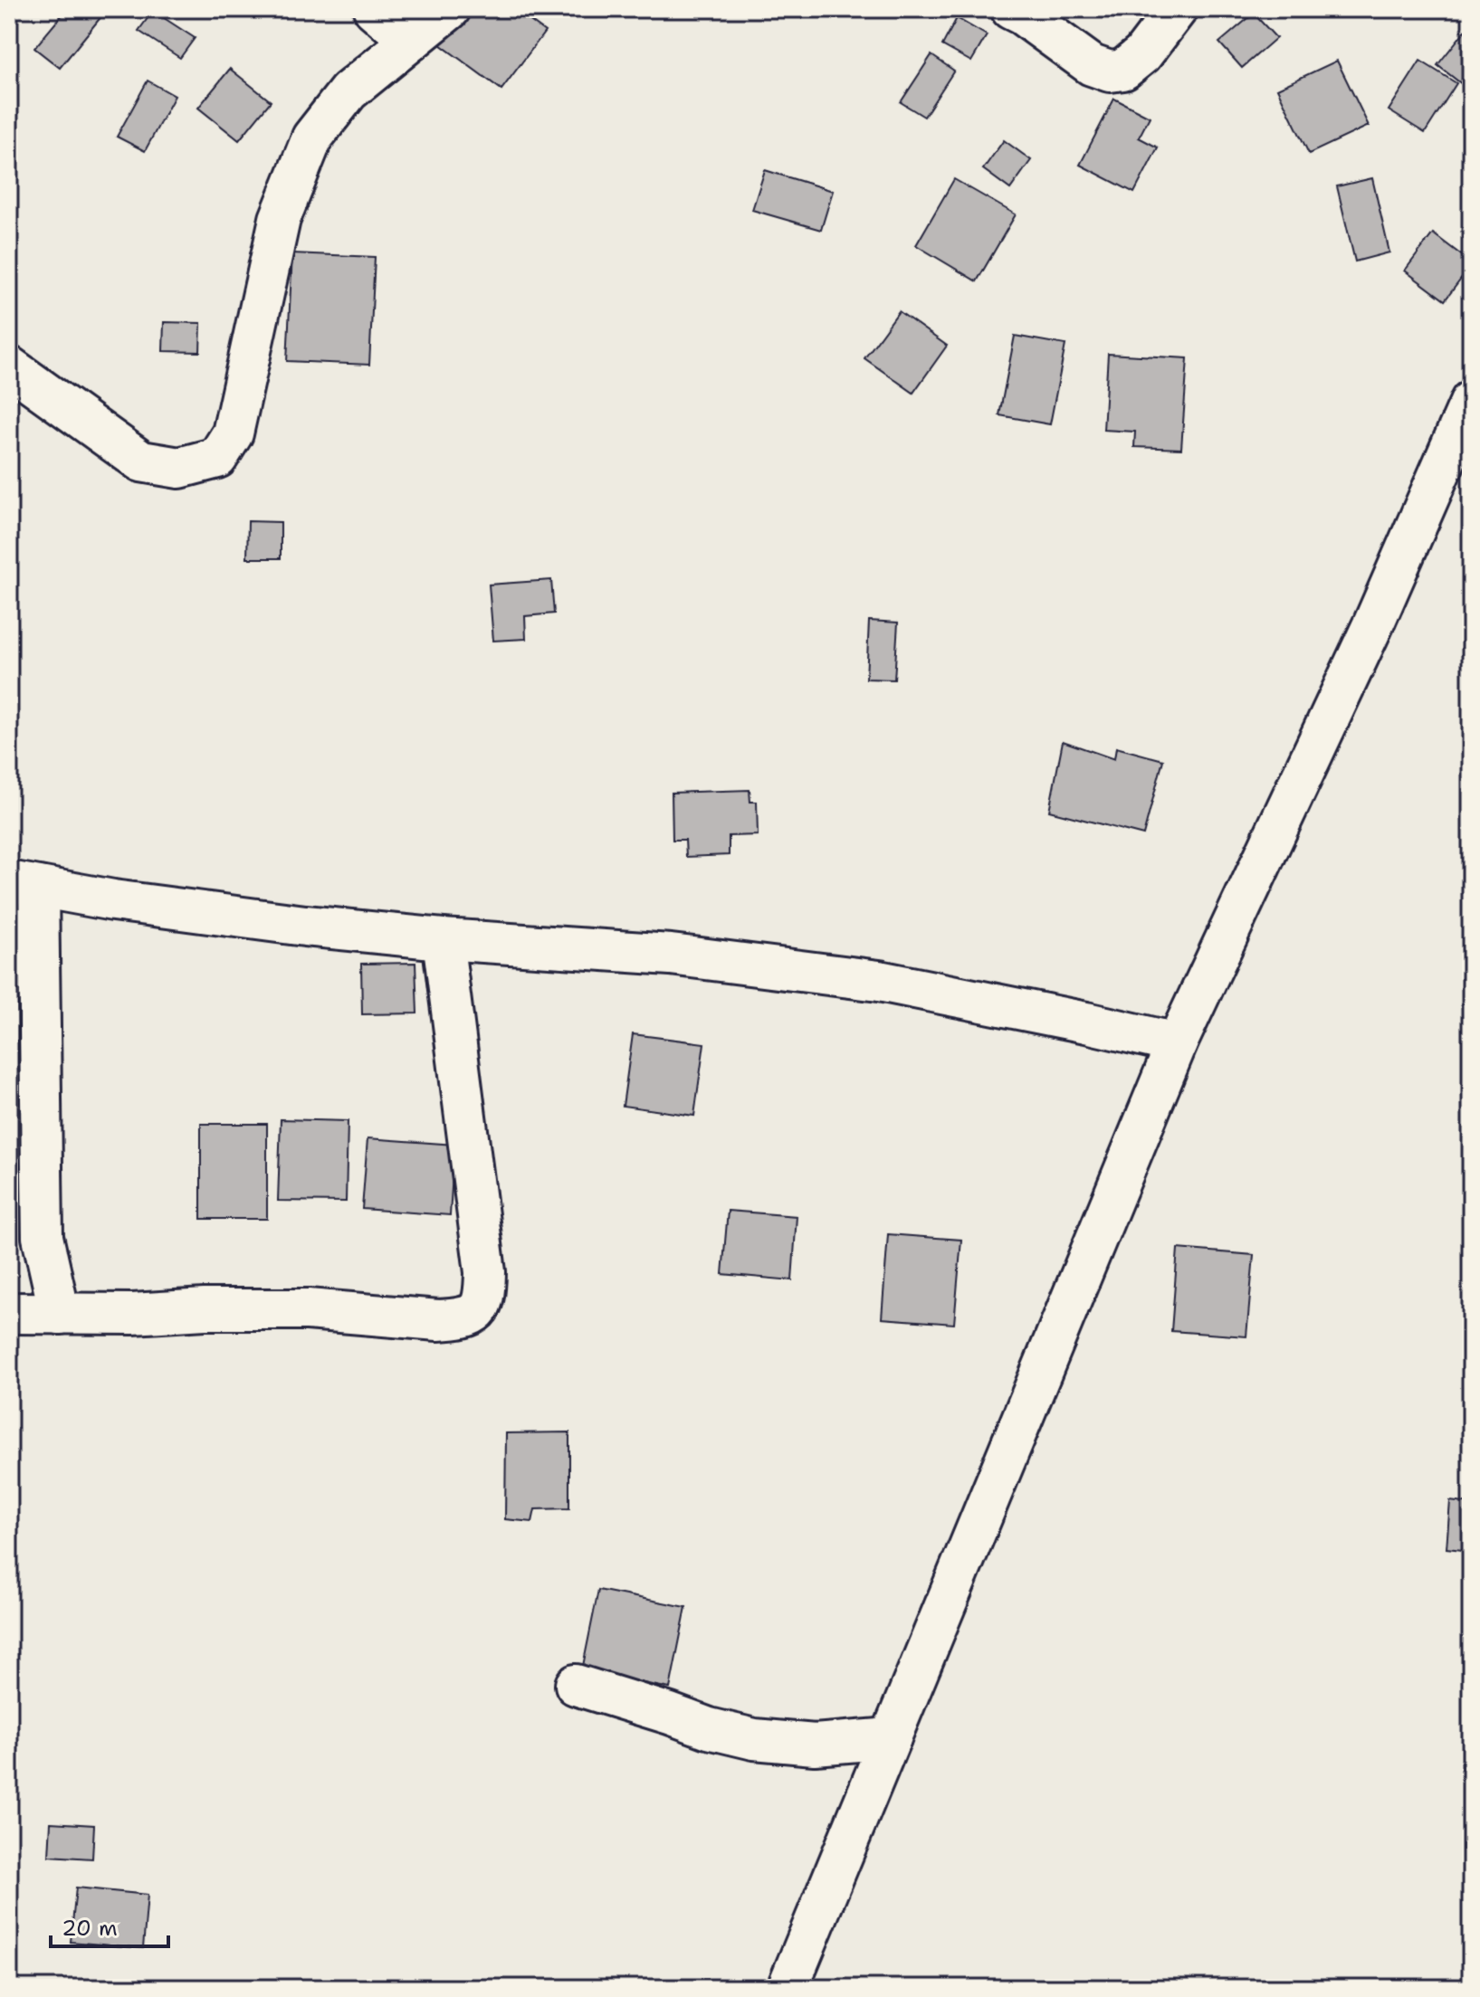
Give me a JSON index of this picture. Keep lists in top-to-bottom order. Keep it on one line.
{"scale_bar":"20 m"}
